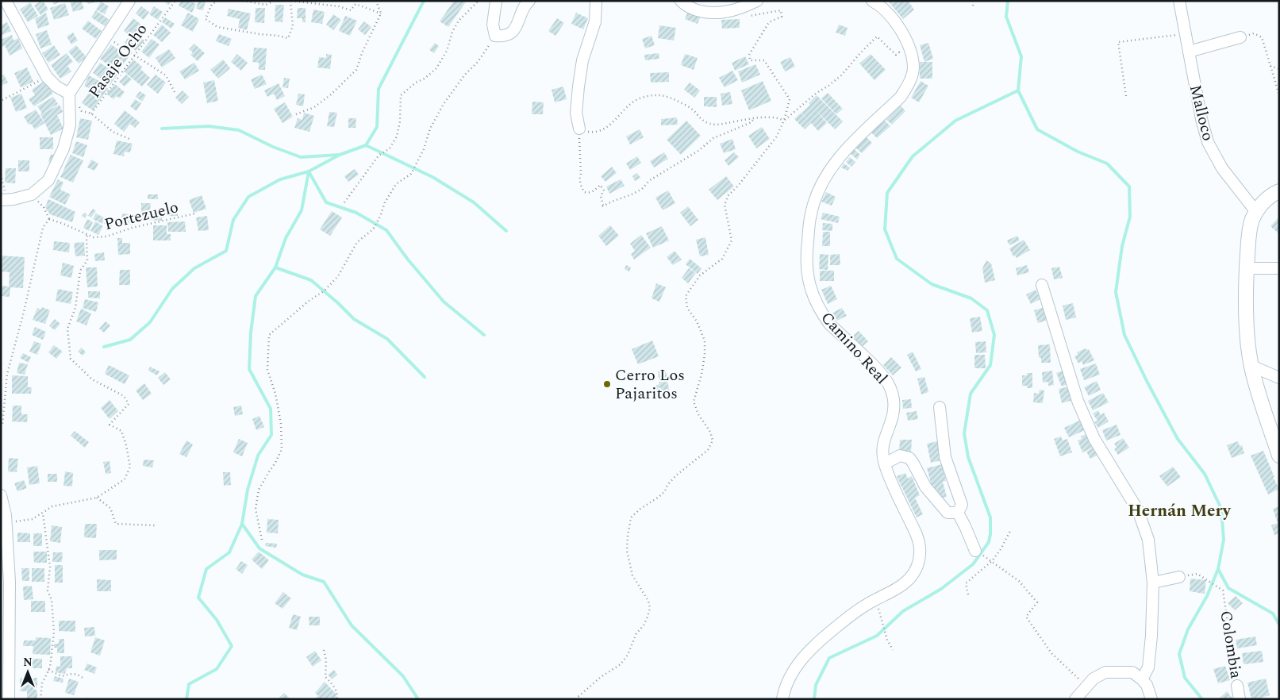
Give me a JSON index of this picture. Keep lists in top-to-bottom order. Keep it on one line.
{"streets":{"street":["Malloco","Camino Real","Colombia"],"path":["Pasaje Ocho","Portezuelo"]},"districts":["Hernán Mery"],"places":["Cerro Los Pajaritos"],"north":"top"}
